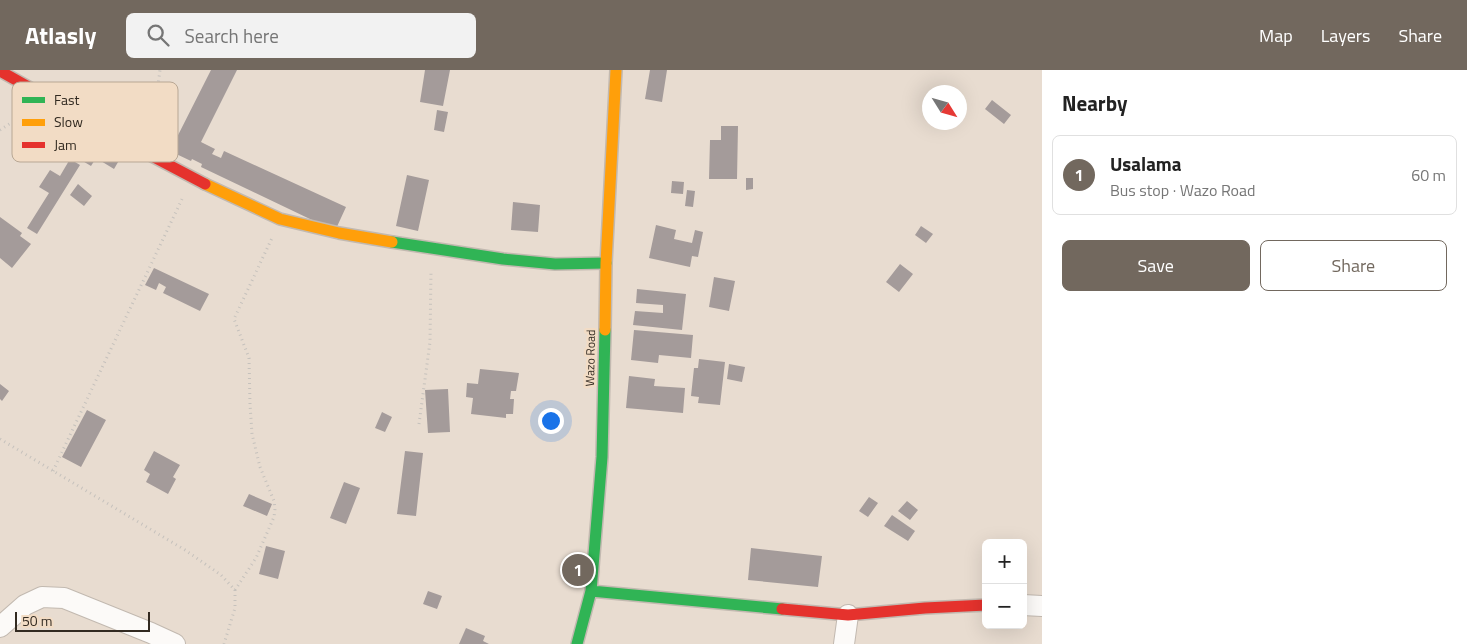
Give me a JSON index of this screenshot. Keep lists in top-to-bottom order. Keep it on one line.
{"streets":{"street":["Wazo Road"]},"legend":["Fast","Slow","Jam"],"scale_bar":"50 m","north":"bottom right","page":{"header":"Atlasly","search":"Search here","nav":["Map","Layers","Share"],"heading":"Nearby","list":[{"mark":"1","name":"Usalama","note":"Bus stop · Wazo Road","value":"60 m"}],"buttons":["Save","Share"],"map_buttons":["+","−"],"pins":"1","scale":"50 m"}}
